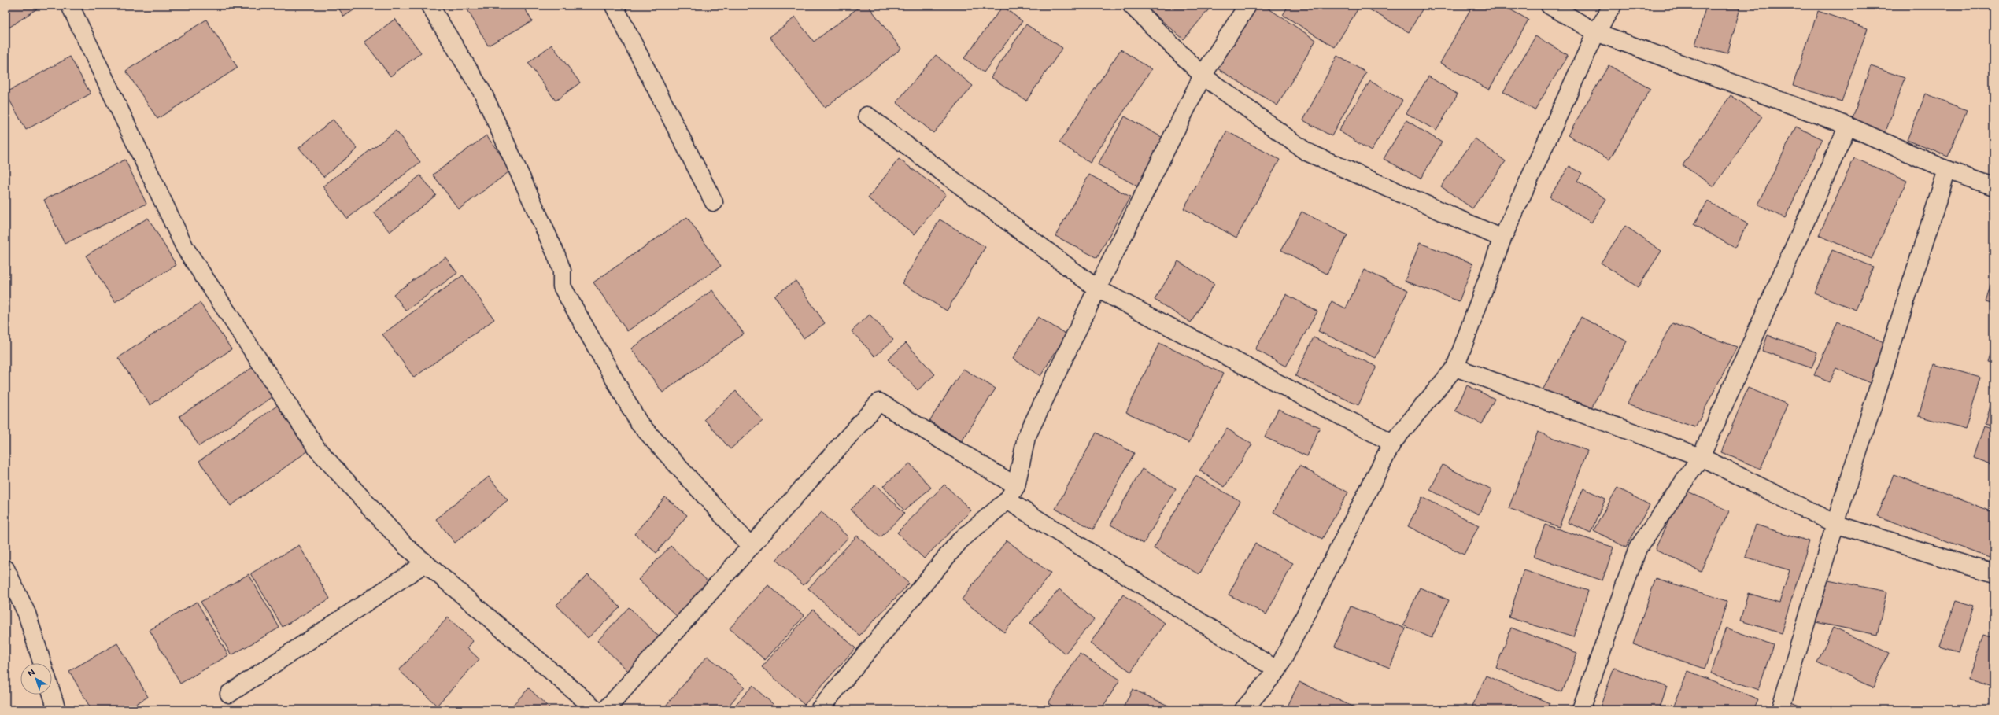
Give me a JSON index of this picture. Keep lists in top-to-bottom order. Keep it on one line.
{"north":"top left"}
